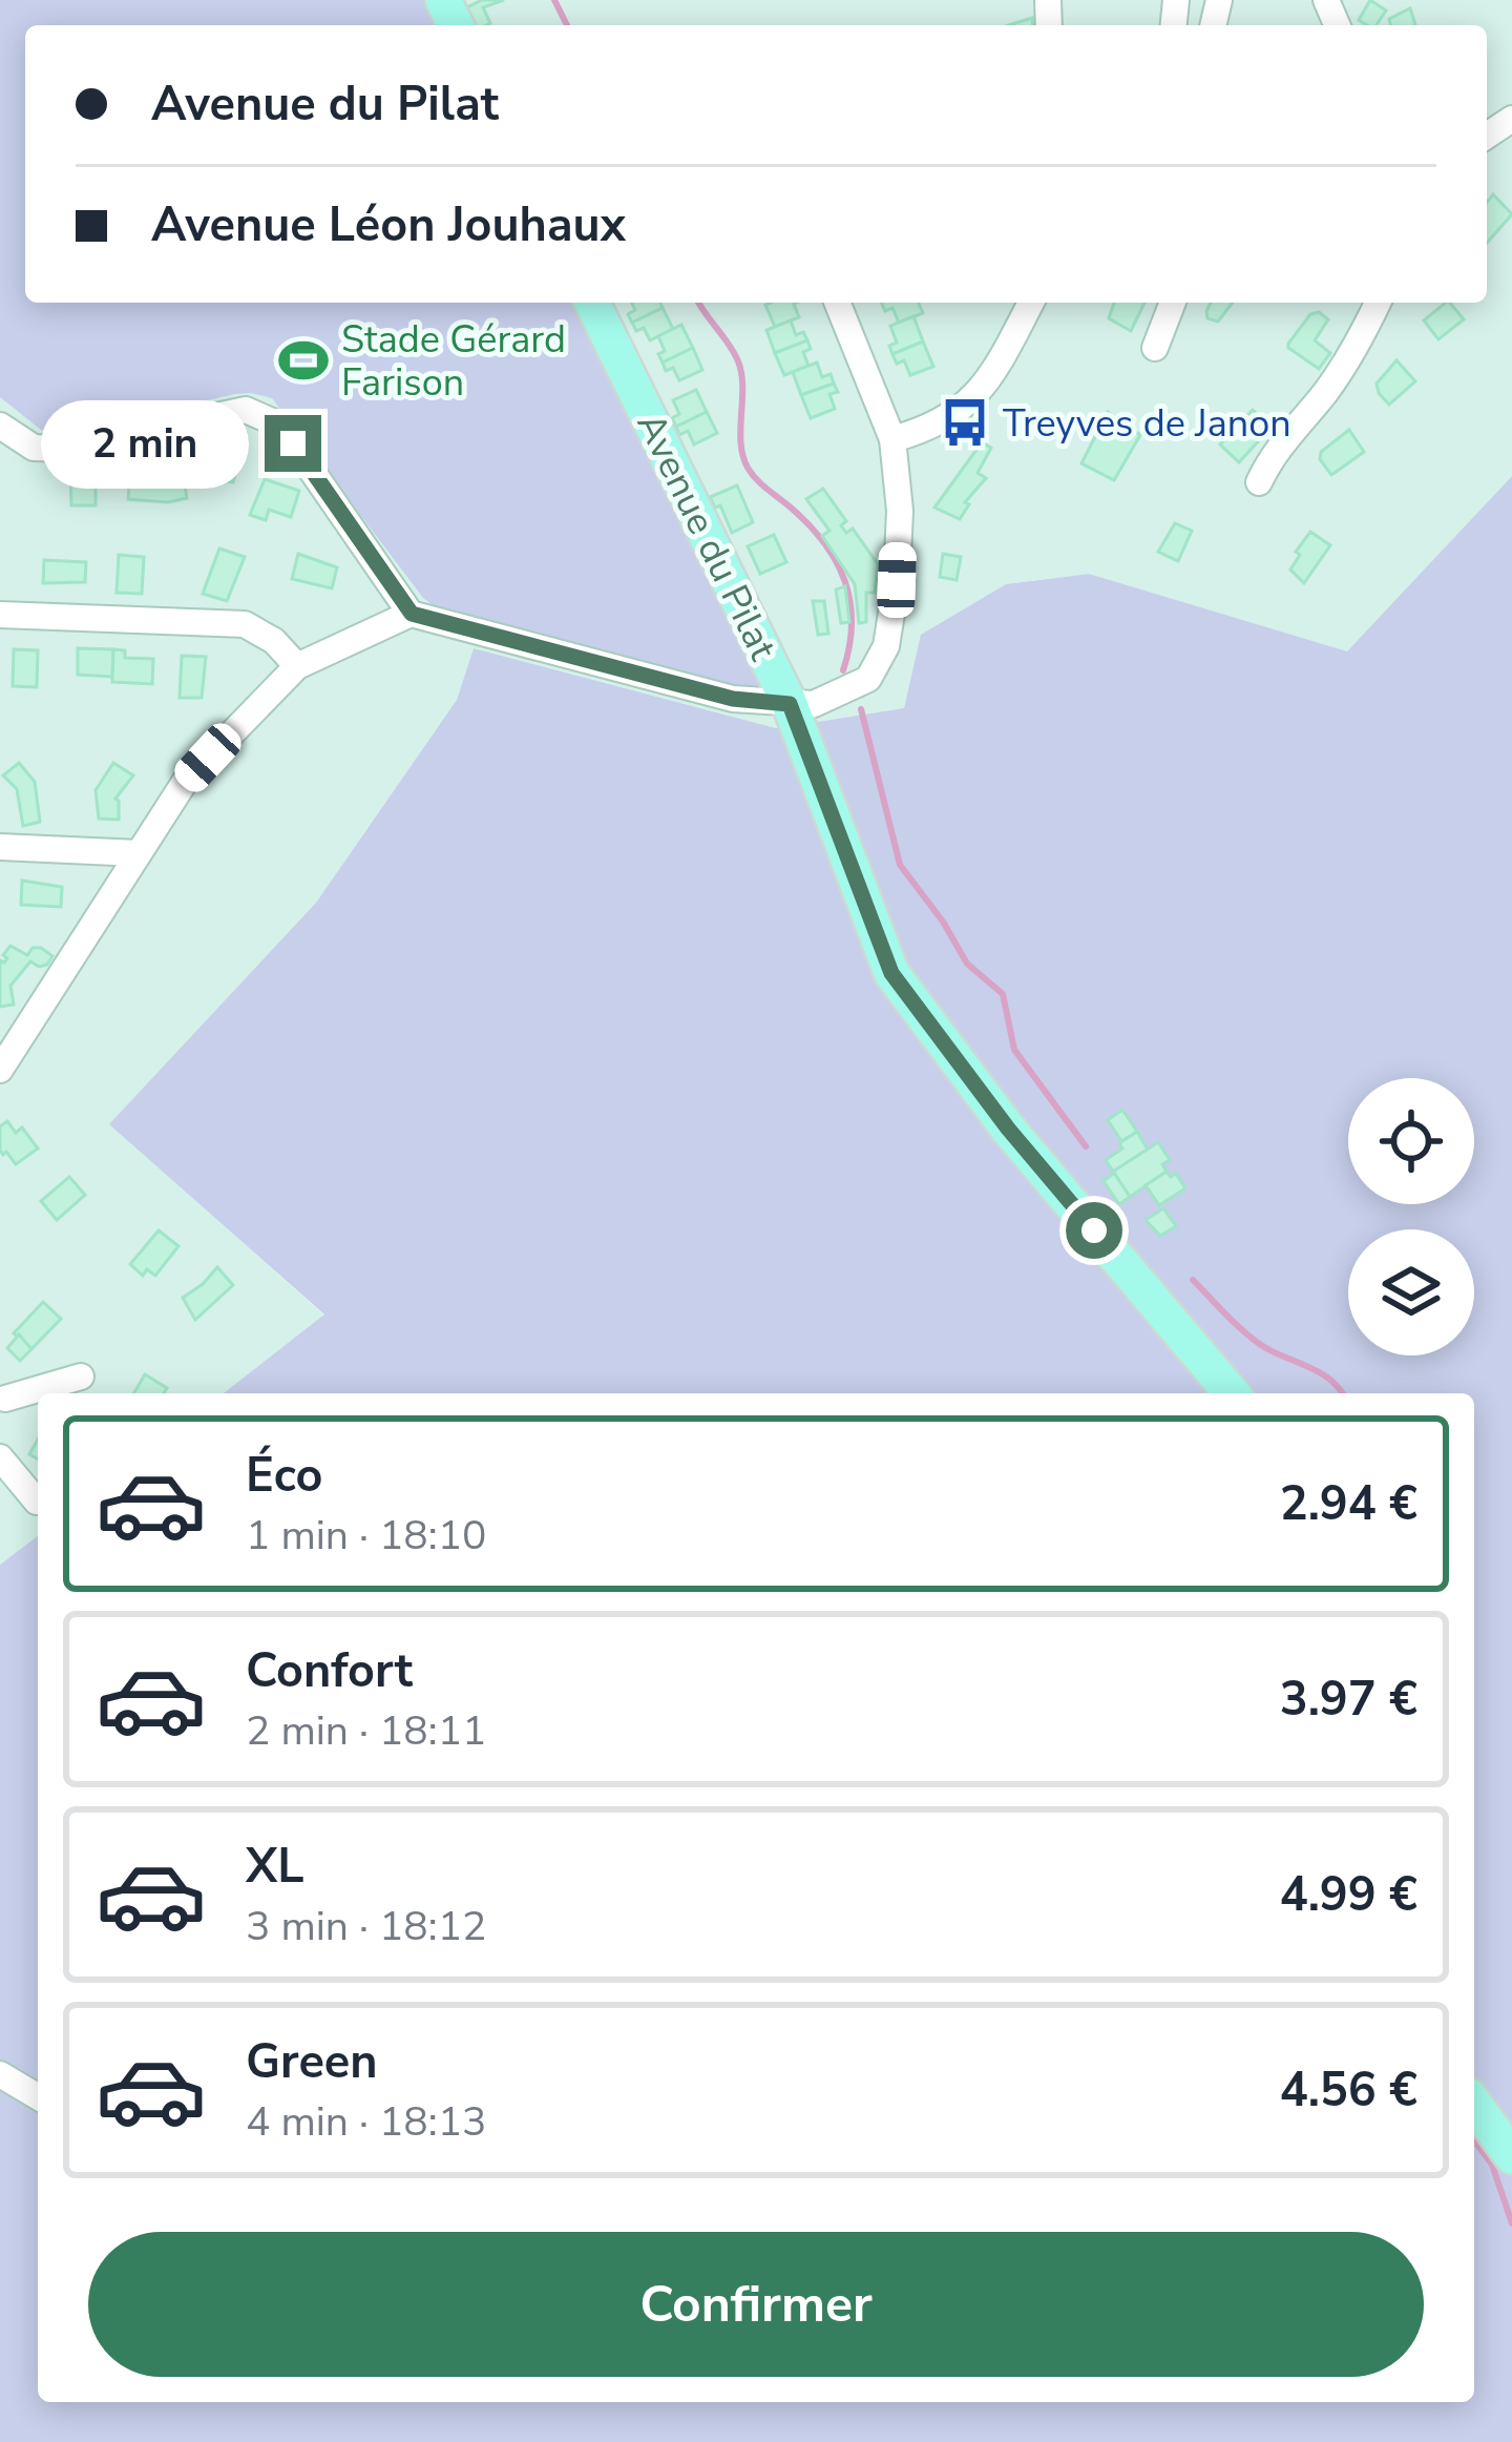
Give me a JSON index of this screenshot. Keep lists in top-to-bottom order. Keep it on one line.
{"streets":{"main road":["Avenue du Pilat"]},"places":{"sports":["Stade Gérard Farison"],"bus stop":["Treyves de Janon"]},"page":{"banner":["Avenue du Pilat","Avenue Léon Jouhaux"],"bubble":"2 min","list":[{"name":"Éco","note":"1 min · 18:10","value":"2.94 €"},{"name":"Confort","note":"2 min · 18:11","value":"3.97 €"},{"name":"XL","note":"3 min · 18:12","value":"4.99 €"},{"name":"Green","note":"4 min · 18:13","value":"4.56 €"}],"buttons":"Confirmer"}}
